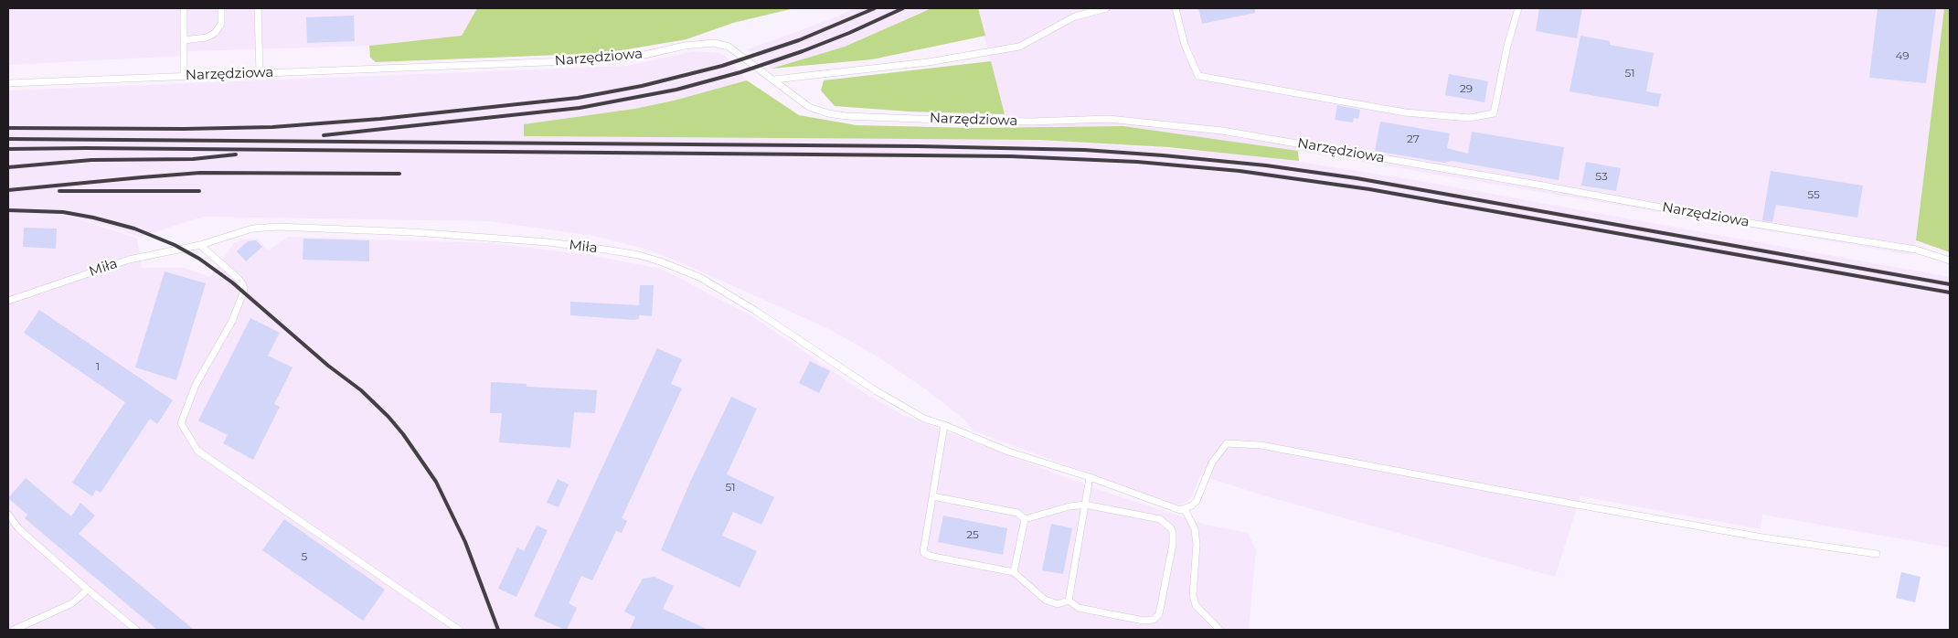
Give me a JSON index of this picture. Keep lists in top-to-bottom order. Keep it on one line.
{"streets":{"lane":["Narzędziowa","Miła"]},"house_numbers":["49","51","29","27","53","55","1","51","25","5"]}
